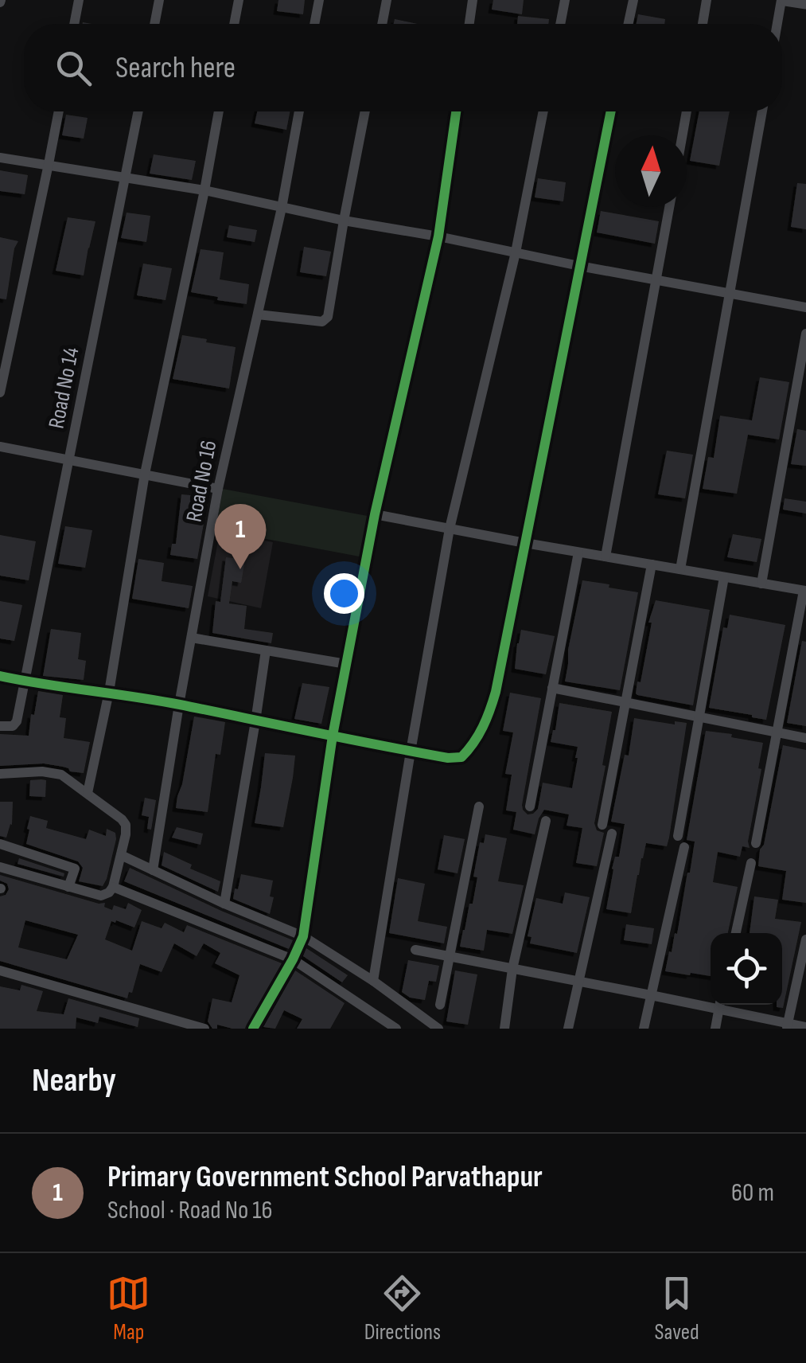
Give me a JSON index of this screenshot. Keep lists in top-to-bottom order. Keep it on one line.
{"streets":{"street":["Road No 14","Road No 16"]},"north":"top","page":{"search":"Search here","pins":"1","heading":"Nearby","list":[{"mark":"1","name":"Primary Government School Parvathapur","note":"School · Road No 16","value":"60 m"}],"nav":["Map","Directions","Saved"]}}
